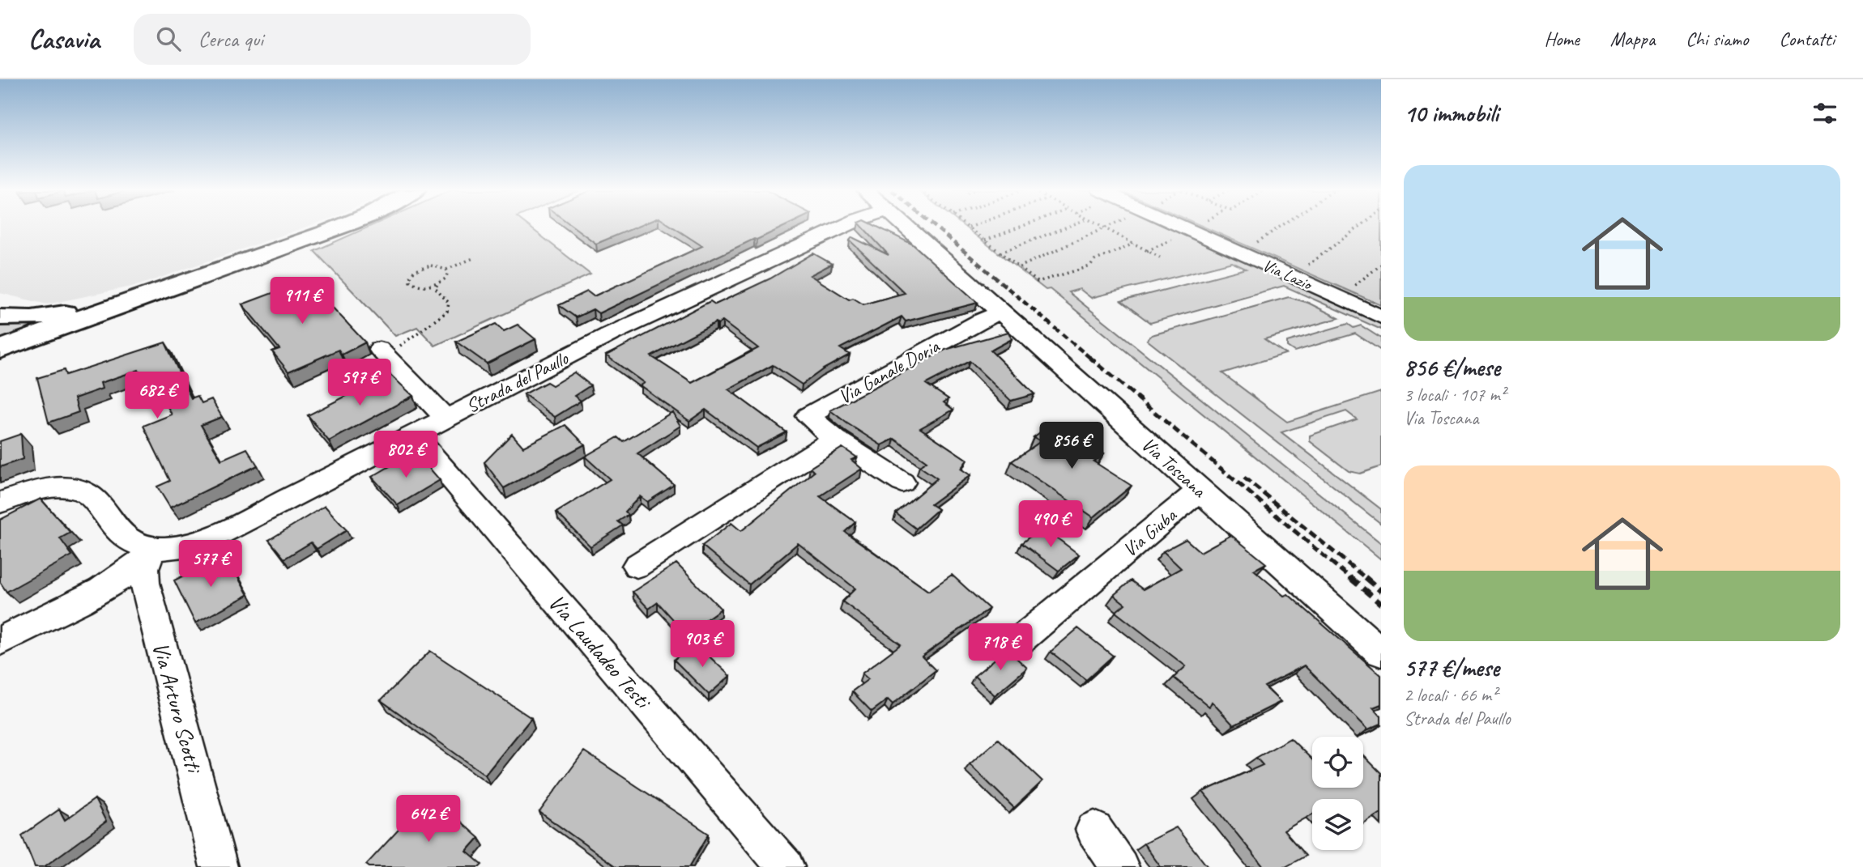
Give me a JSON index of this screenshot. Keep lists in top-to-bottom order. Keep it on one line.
{"streets":{"street":["Via Lazio","Via Ganale Doria","Strada del Paullo","Via Toscana","Via Giuba","Via Laudadeo Testi","Via Arturo Scotti"]},"crossings":[["Via Ganale Doria","Via Toscana"],["Strada del Paullo","Via Laudadeo Testi"],["Strada del Paullo","Via Arturo Scotti"],["Via Toscana","Via Giuba"]],"page":{"header":"Casavia","search":"Cerca qui","nav":["Home","Mappa","Chi siamo","Contatti"],"heading":"10 immobili","list":[{"name":"856 €/mese","note":"3 locali · 107 m² · Via Toscana"},{"name":"577 €/mese","note":"2 locali · 66 m² · Strada del Paullo"}],"price":["911 €","597 €","682 €","856 €","802 €","490 €","577 €","903 €","718 €","642 €"]}}
